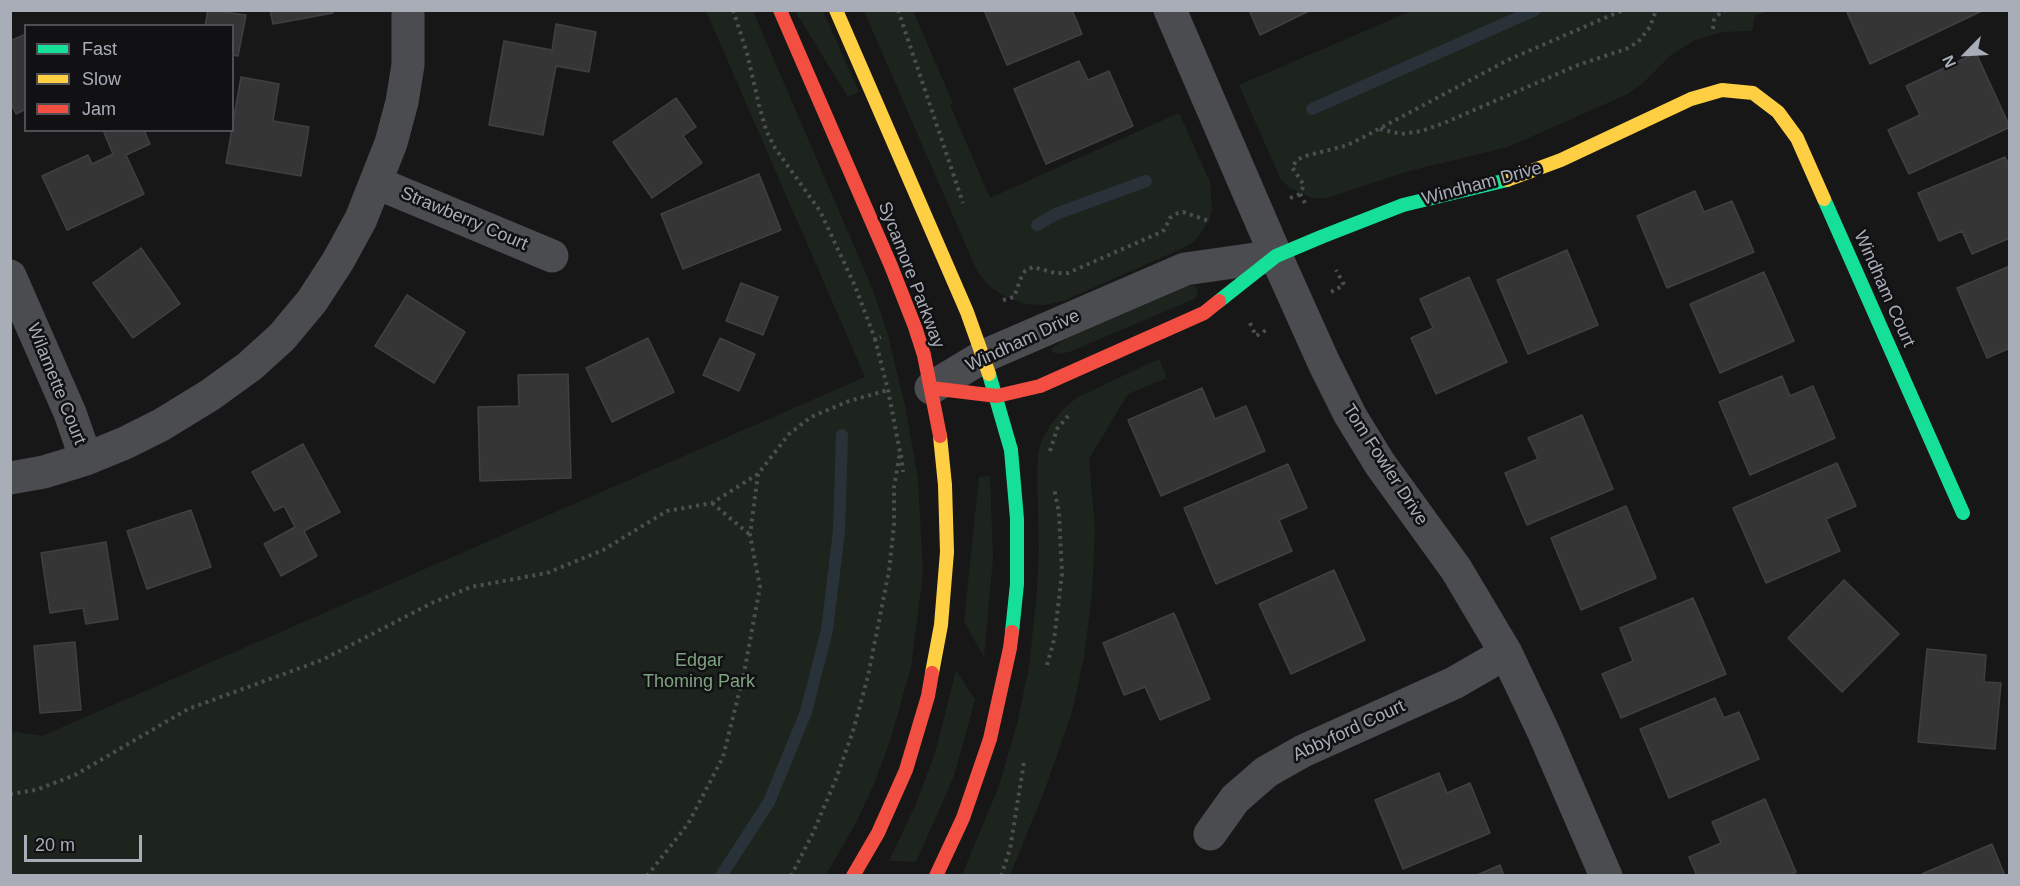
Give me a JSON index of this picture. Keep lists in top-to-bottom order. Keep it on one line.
{"streets":{"main road":["Windham Drive","Sycamore Parkway","Windham Court"],"street":["Strawberry Court","Wilamette Court","Tom Fowler Drive","Abbyford Court"]},"crossings":[["Windham Drive","Sycamore Parkway"],["Windham Drive","Windham Court"],["Windham Drive","Tom Fowler Drive"],["Tom Fowler Drive","Abbyford Court"]],"parks":["Edgar Thoming Park"],"legend":["Fast","Slow","Jam"],"scale_bar":"20 m","north":"bottom left"}
